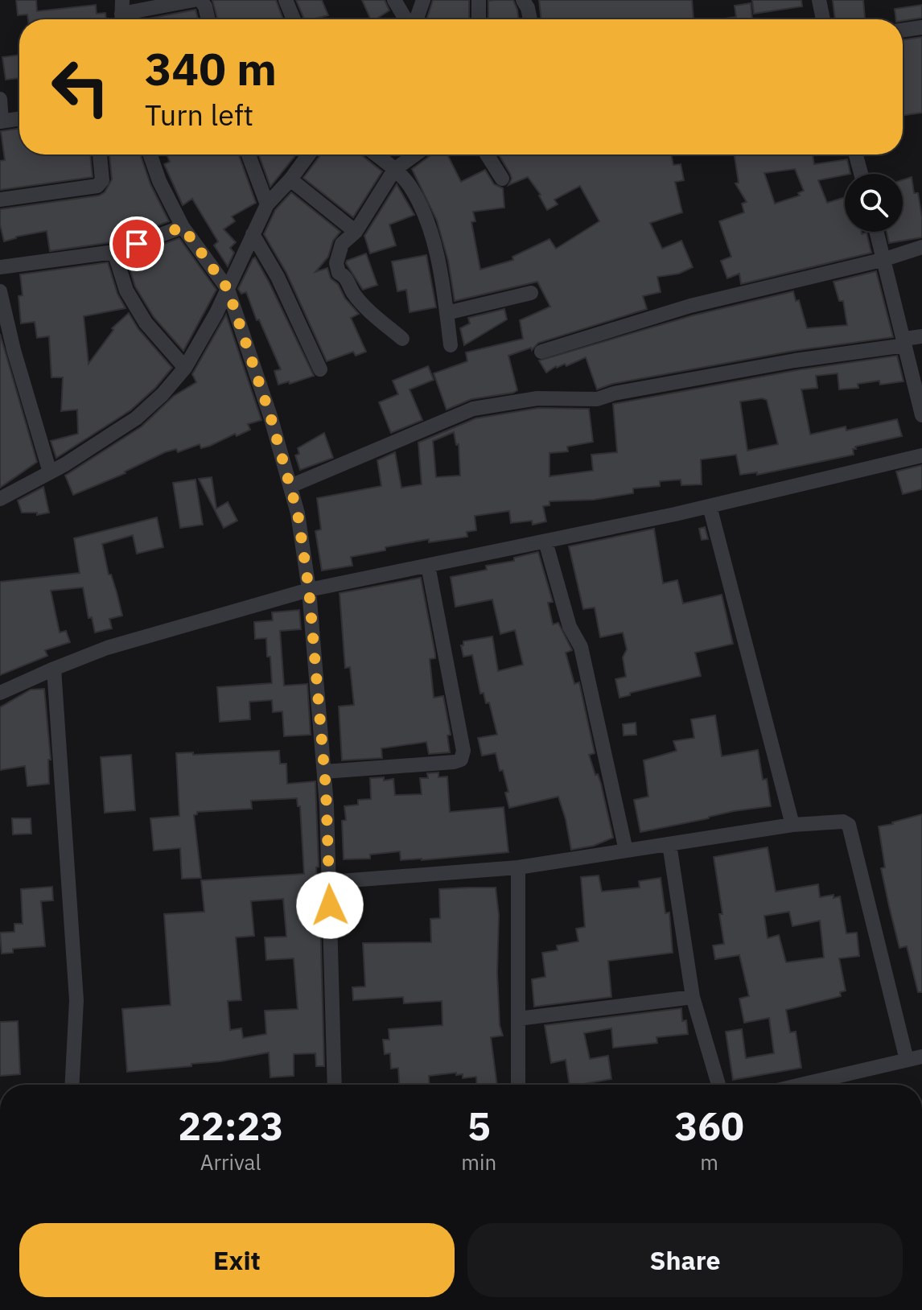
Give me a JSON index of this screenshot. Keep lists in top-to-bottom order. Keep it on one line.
{"page":{"turn":["340 m","Turn left"],"eta":["22:23","Arrival","5","min","360","m"],"buttons":["Exit","Share"]}}
